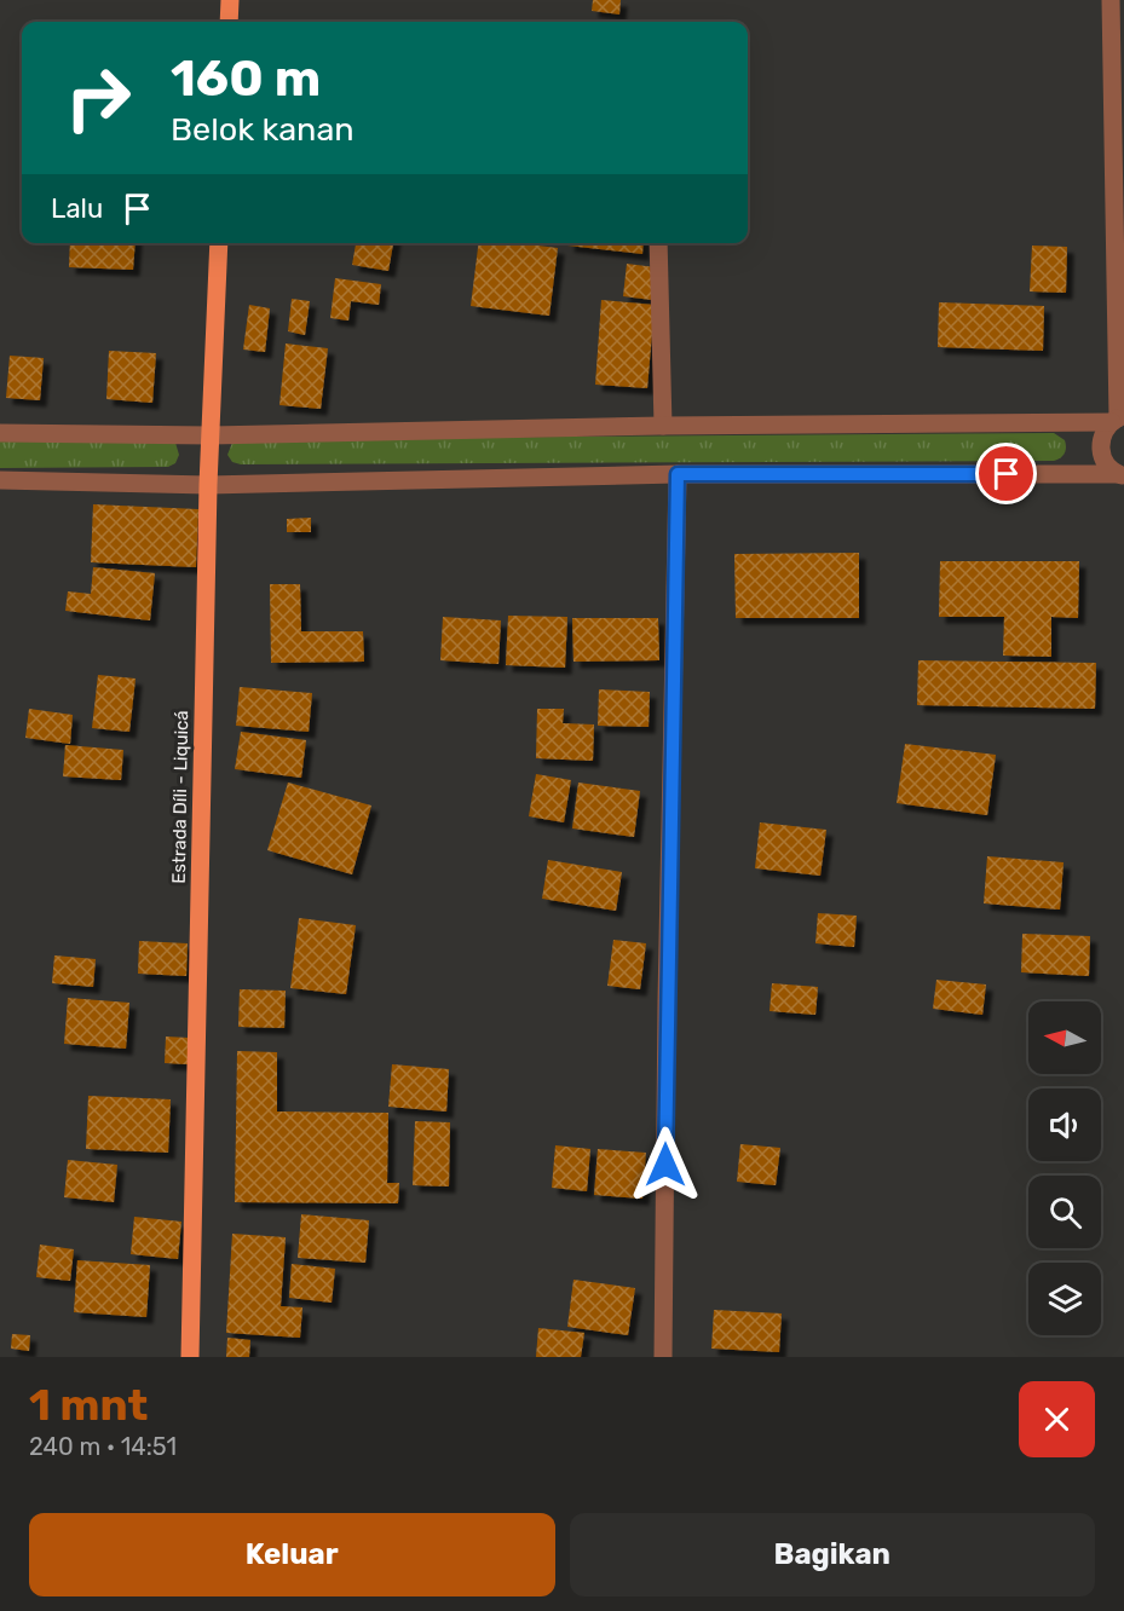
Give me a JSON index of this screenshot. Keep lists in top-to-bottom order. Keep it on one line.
{"streets":{"main road":["Estrada Díli - Liquicá"]},"north":"left","page":{"turn":["160 m","Belok kanan"],"then":"Lalu","heading":["1 mnt","240 m · 14:51"],"buttons":["Keluar","Bagikan"]}}
